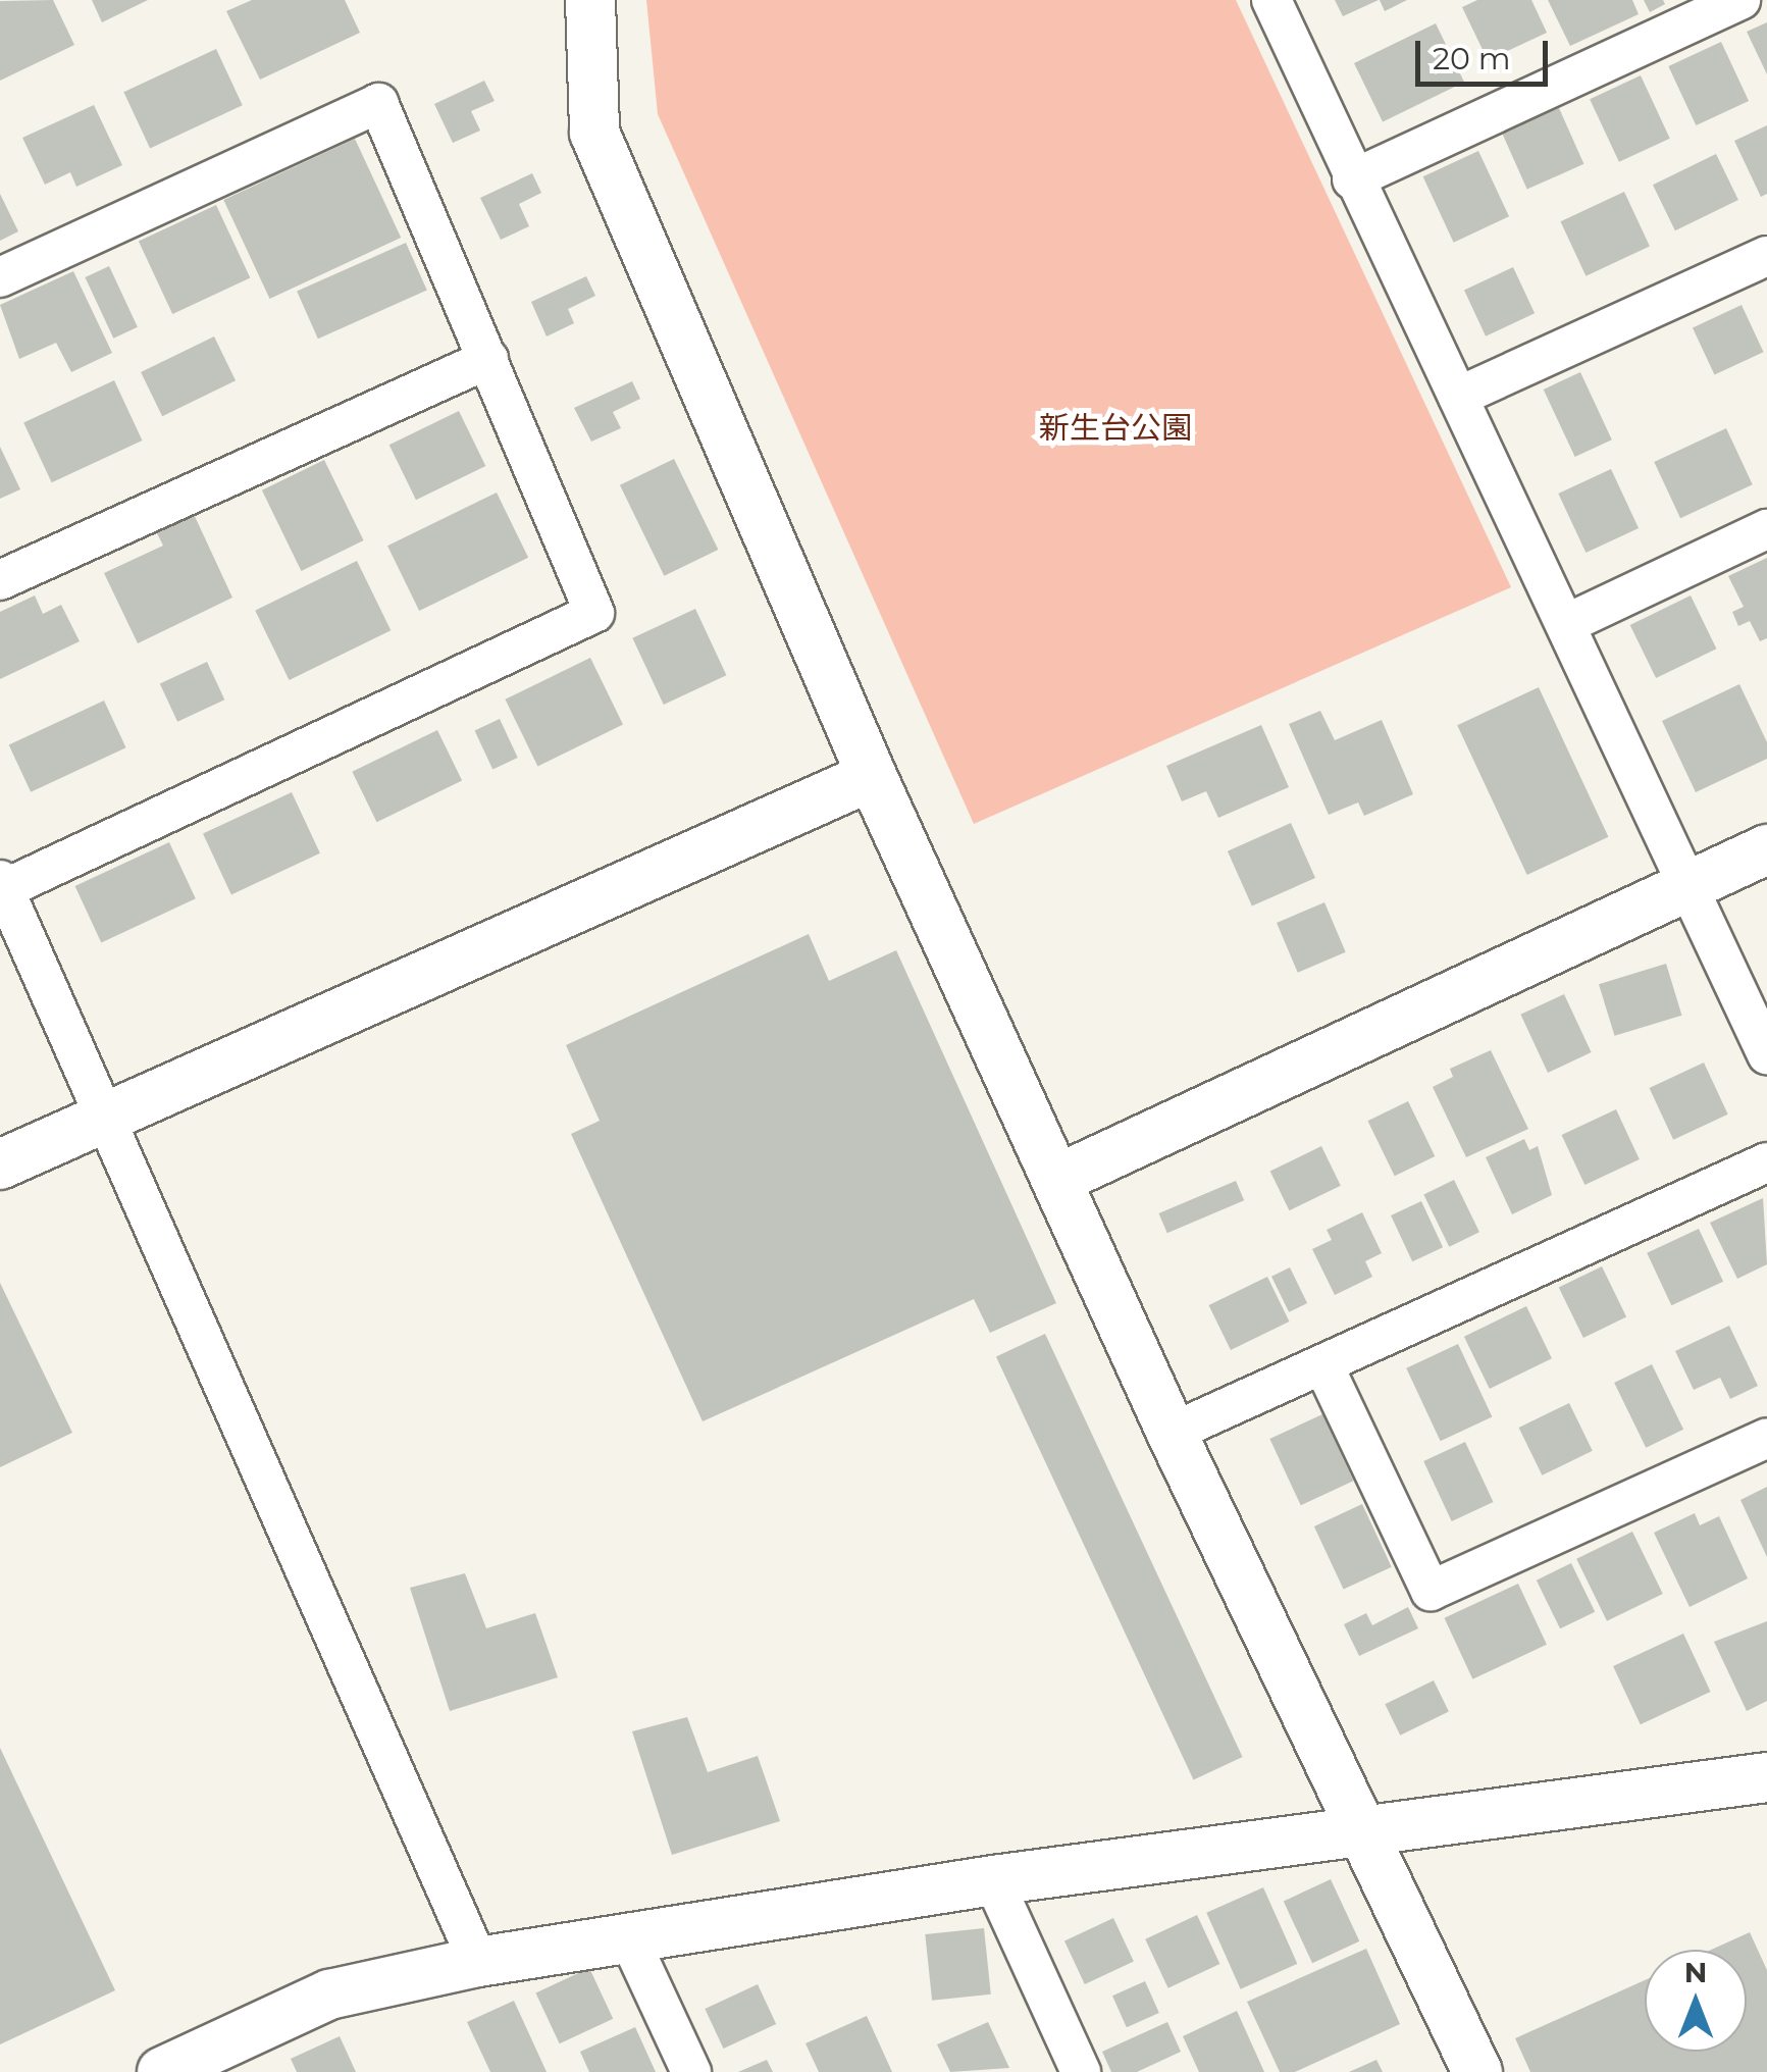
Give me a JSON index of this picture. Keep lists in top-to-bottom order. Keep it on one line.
{"parks":["新生台公園"],"scale_bar":"20 m","north":"top"}
